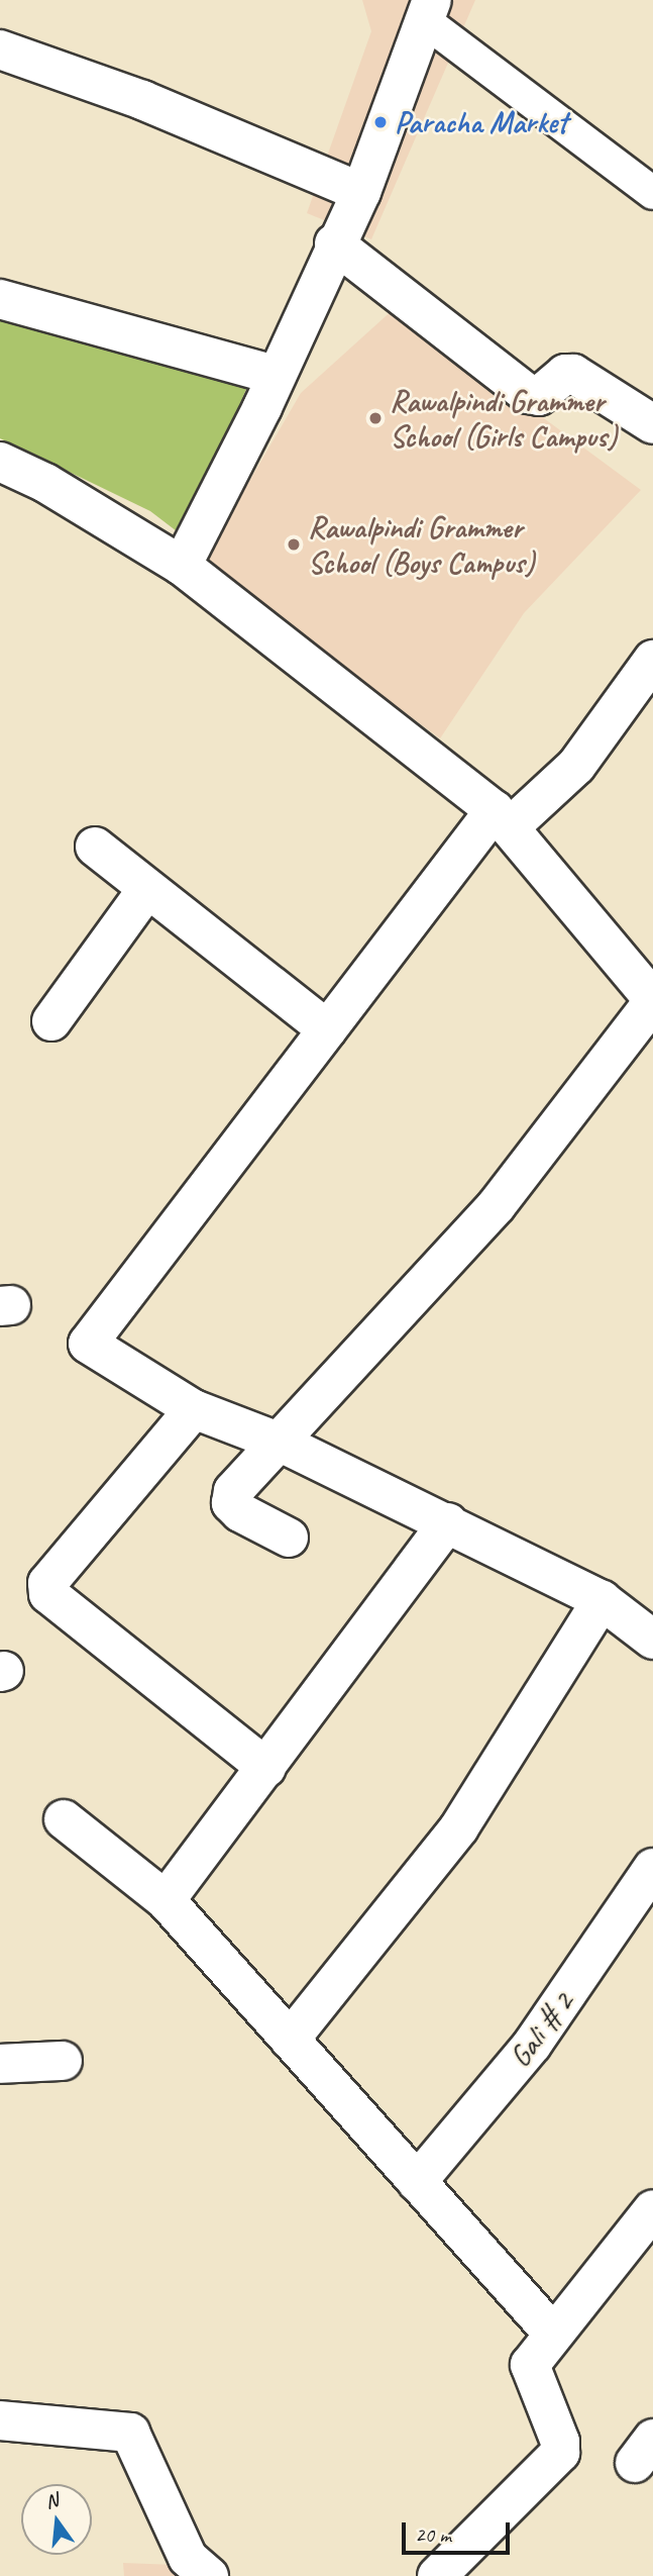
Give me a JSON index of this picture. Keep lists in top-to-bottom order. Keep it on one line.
{"streets":{"street":["Gali # 2"]},"places":["Paracha Market","Rawalpindi Grammer School (Girls Campus)","Rawalpindi Grammer School (Boys Campus)"],"scale_bar":"20 m","north":"top"}
